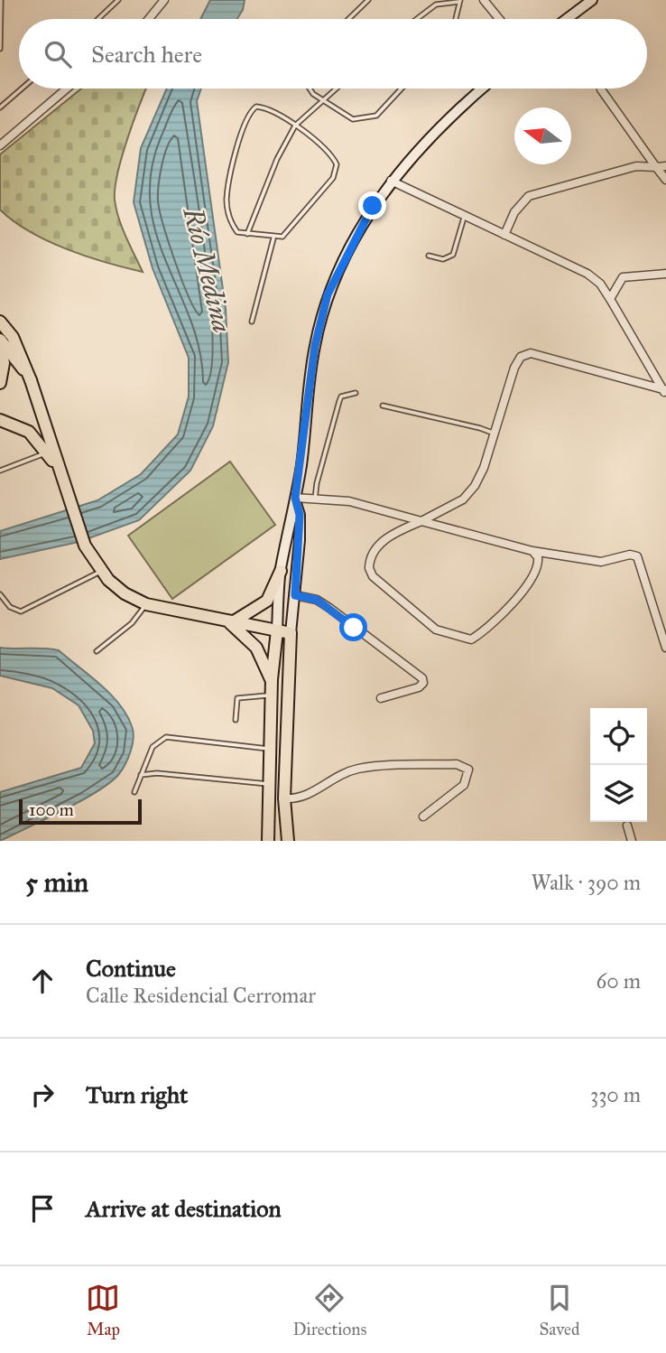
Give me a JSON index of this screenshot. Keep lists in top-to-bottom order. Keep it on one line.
{"water":["Río Medina"],"scale_bar":"100 m","north":"left","page":{"search":"Search here","scale":"100 m","heading":["5 min","Walk · 390 m"],"list":[["Continue","Calle Residencial Cerromar","60 m"],["Turn right","330 m"],"Arrive at destination"],"nav":["Map","Directions","Saved"]}}
